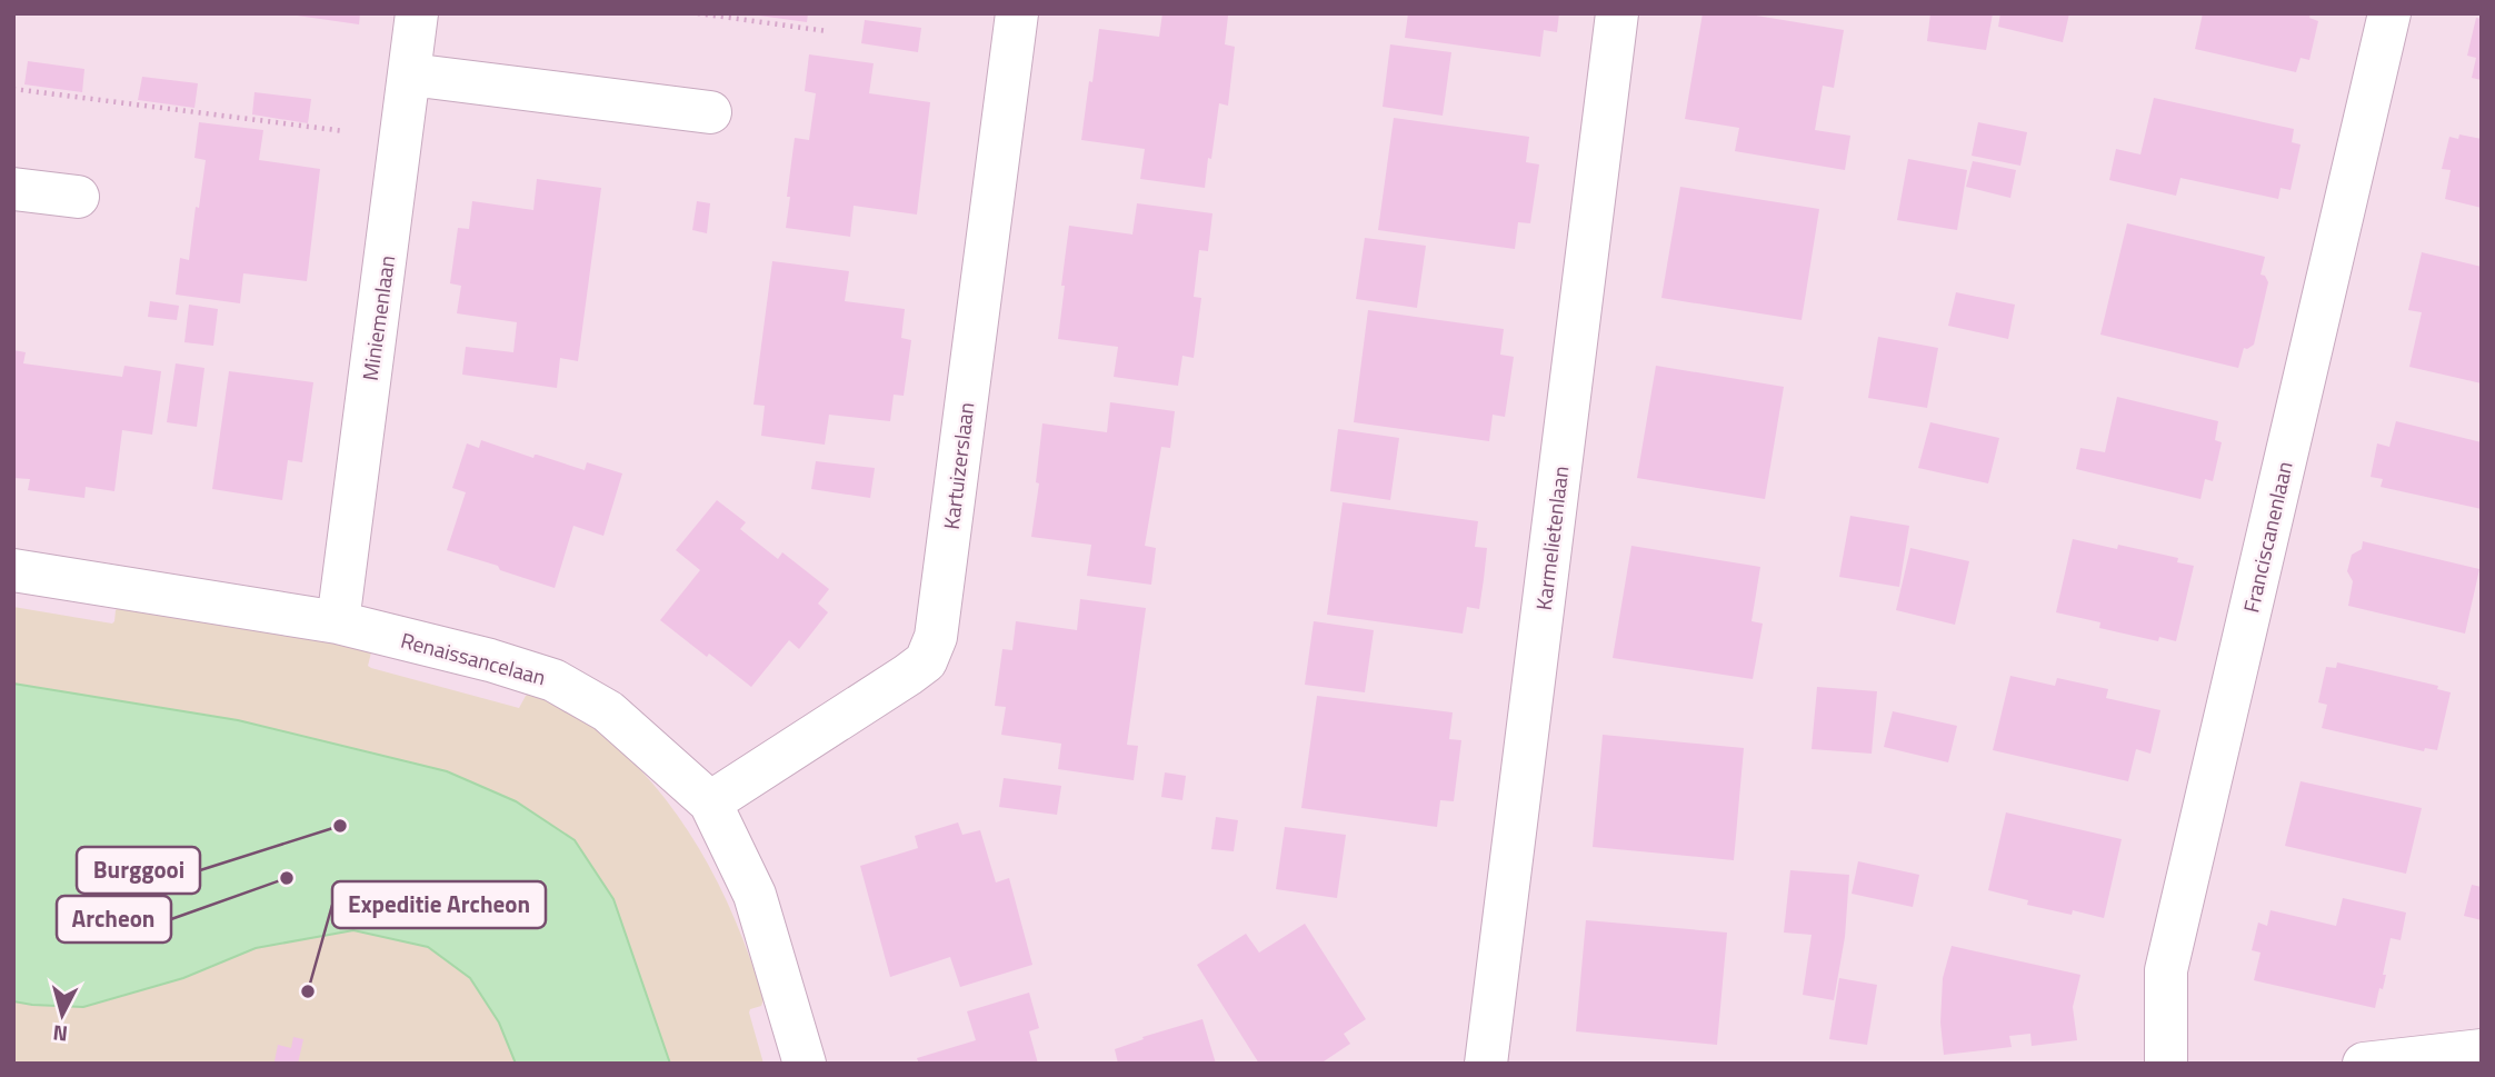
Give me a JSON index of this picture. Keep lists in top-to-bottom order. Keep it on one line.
{"streets":{"street":["Miniemenlaan","Kartuizerslaan","Franciscanenlaan","Karmelietenlaan","Renaissancelaan"]},"crossings":[["Miniemenlaan","Renaissancelaan"],["Kartuizerslaan","Renaissancelaan"]],"places":["Burggooi","Archeon","Expeditie Archeon"],"north":"bottom"}
